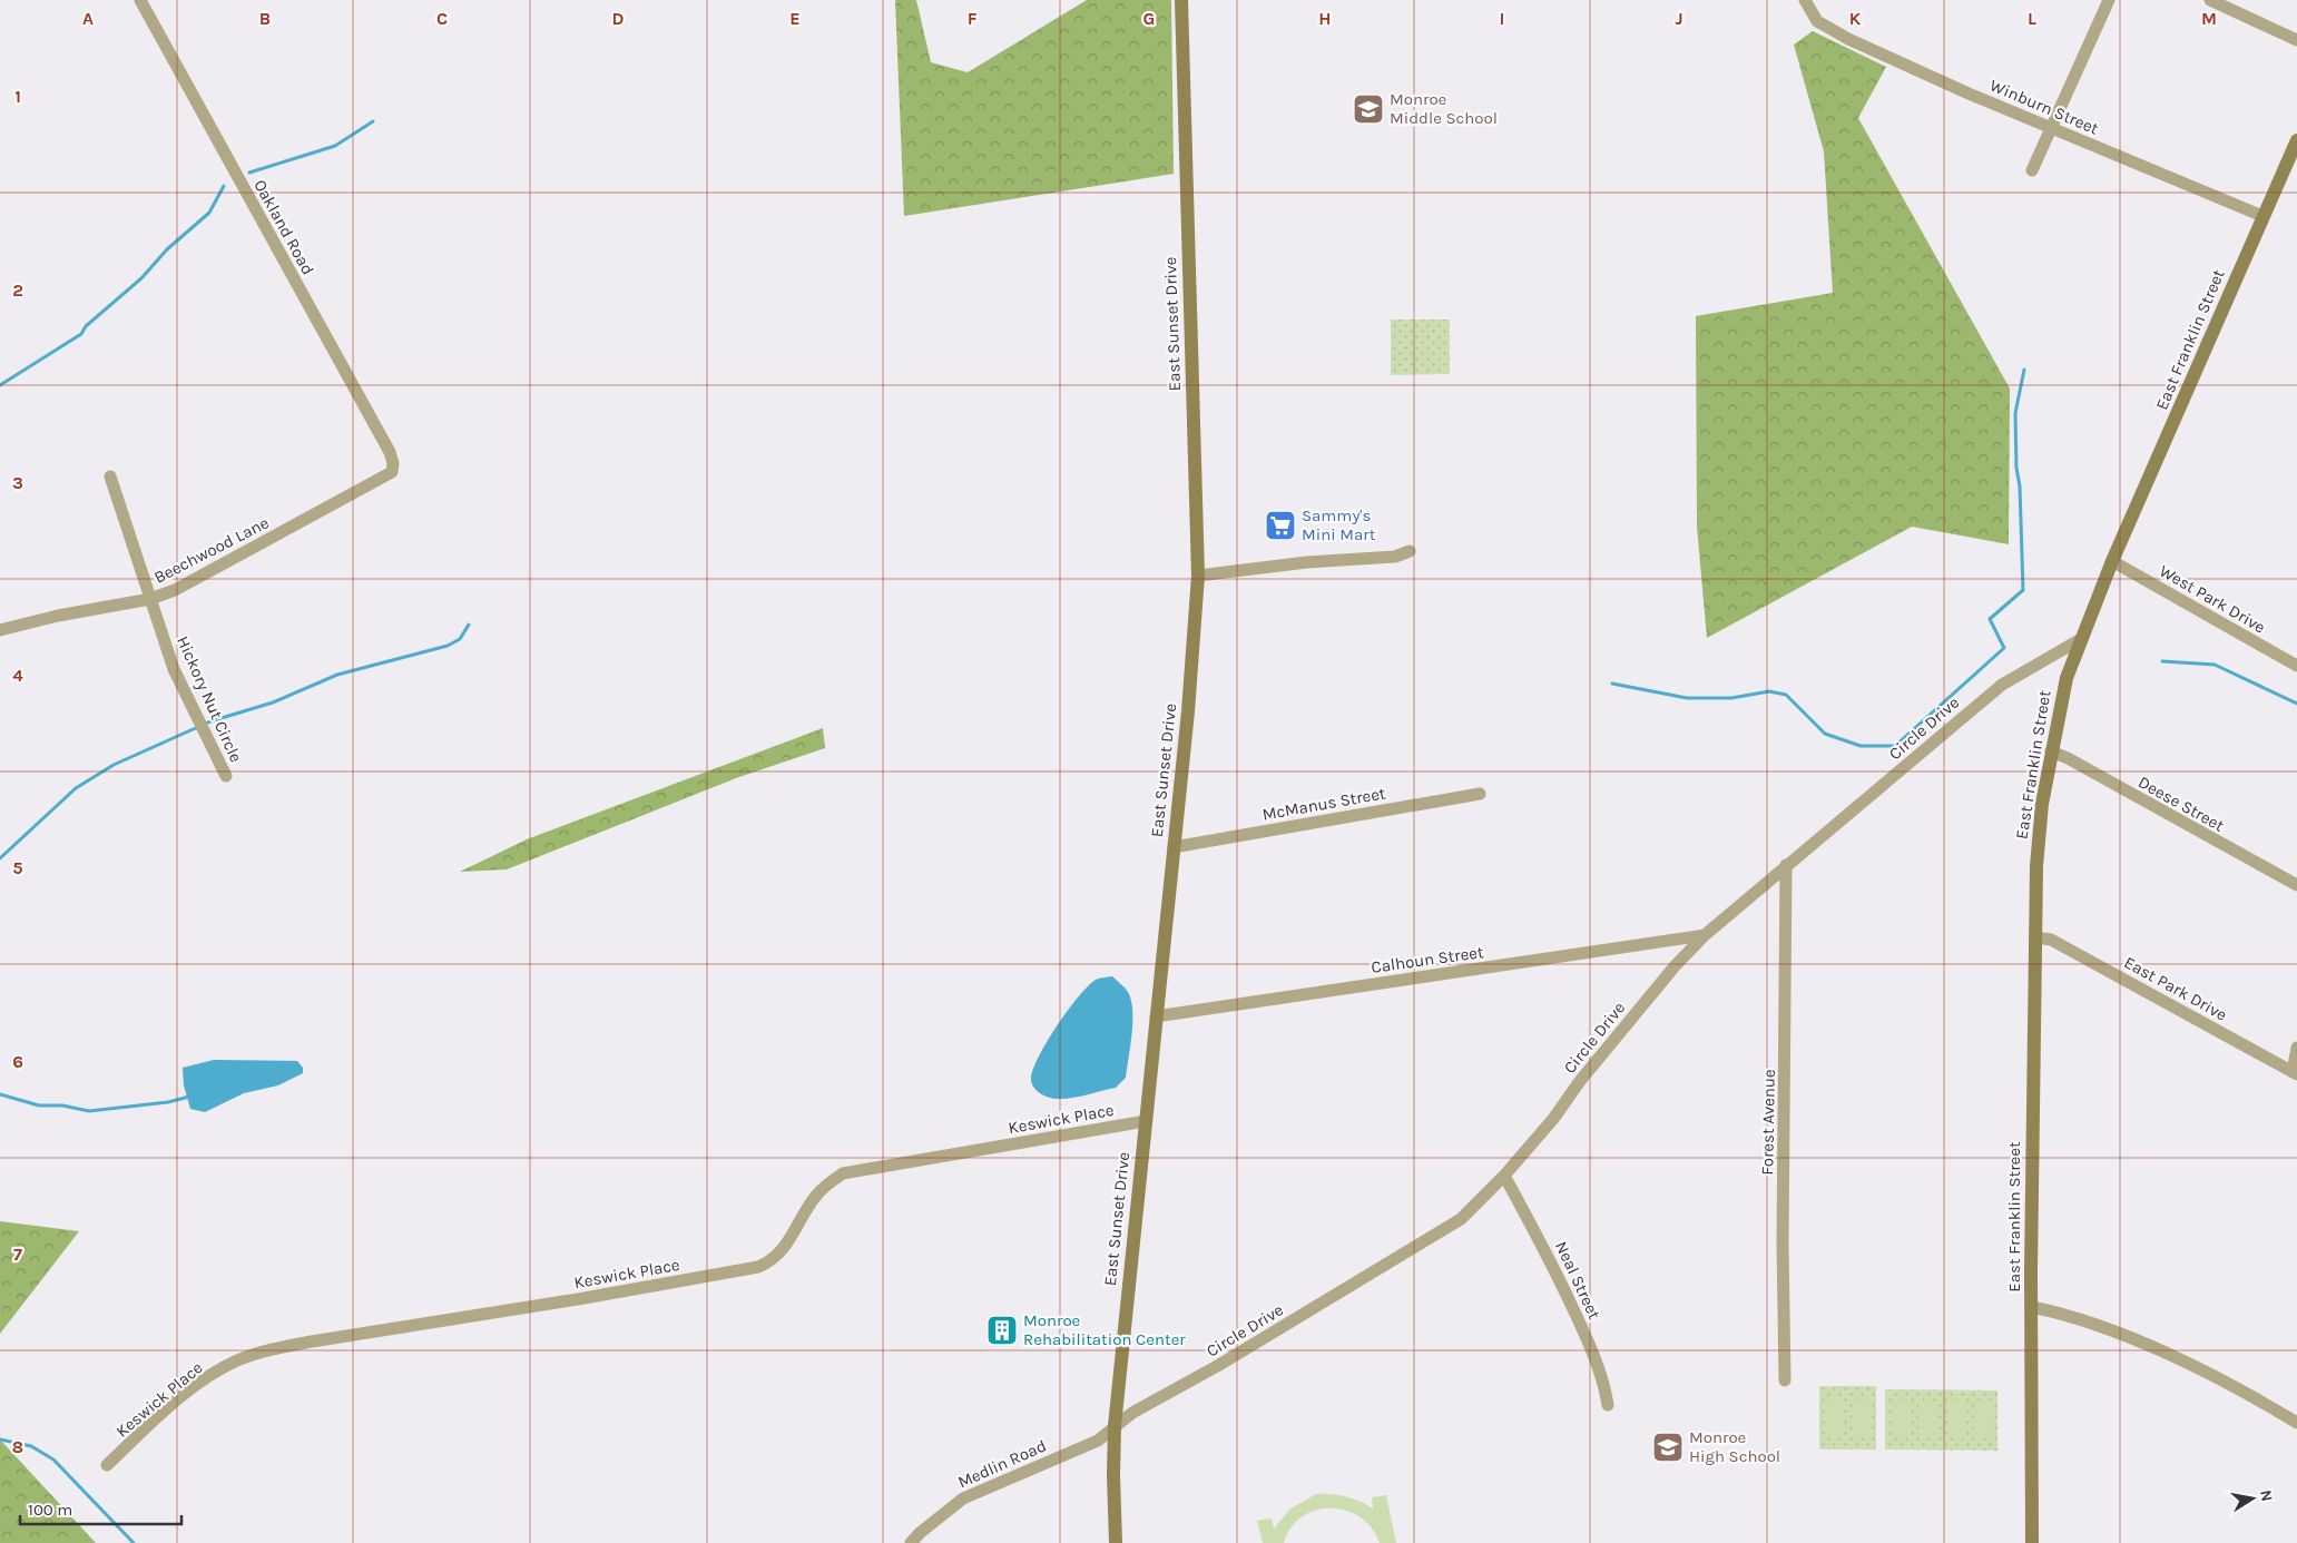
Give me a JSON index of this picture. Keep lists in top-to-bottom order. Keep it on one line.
{"streets":{"street":["Winburn Street","Oakland Road","East Sunset Drive","East Franklin Street","Beechwood Lane","West Park Drive","Hickory Nut Circle","Circle Drive","McManus Street","Deese Street","Calhoun Street","East Park Drive","Keswick Place","Forest Avenue","Neal Street","Medlin Road"]},"crossings":[["Winburn Street","East Franklin Street"],["Oakland Road","Beechwood Lane"],["East Sunset Drive","Circle Drive"],["East Sunset Drive","McManus Street"],["East Sunset Drive","Calhoun Street"],["East Sunset Drive","Keswick Place"],["East Sunset Drive","Medlin Road"],["East Franklin Street","West Park Drive"],["East Franklin Street","Circle Drive"],["East Franklin Street","Deese Street"],["East Franklin Street","East Park Drive"],["Beechwood Lane","Hickory Nut Circle"],["Circle Drive","Calhoun Street"],["Circle Drive","Forest Avenue"],["Circle Drive","Neal Street"],["Circle Drive","Medlin Road"]],"places":{"school or university":["Monroe Middle School","Monroe High School"],"supermarket":["Sammy's Mini Mart"],"building":["Monroe Rehabilitation Center"]},"scale_bar":"100 m","north":"right","grid":{"columns":["A","B","C","D","E","F","G","H","I","J","K","L","M"],"rows":["1","2","3","4","5","6","7","8"]}}
